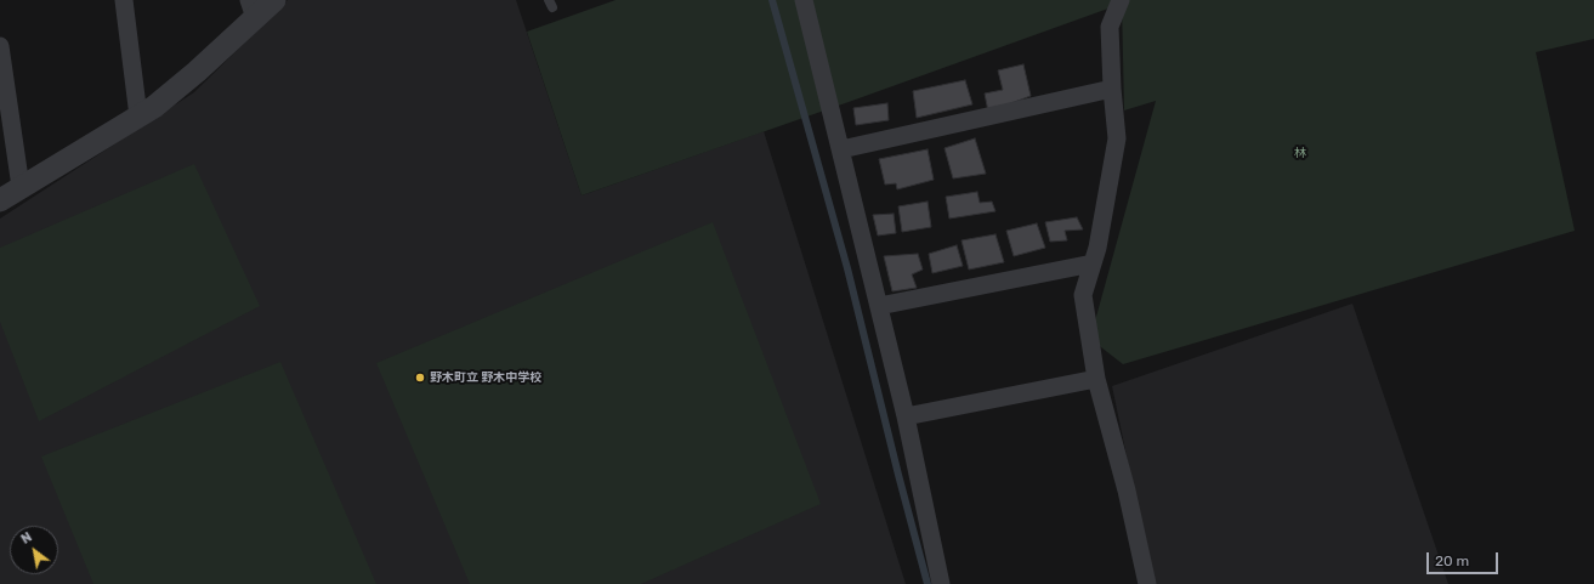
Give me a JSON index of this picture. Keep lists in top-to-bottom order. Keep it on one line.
{"parks":["林"],"places":["野木町立 野木中学校"],"scale_bar":"20 m","north":"top left"}
